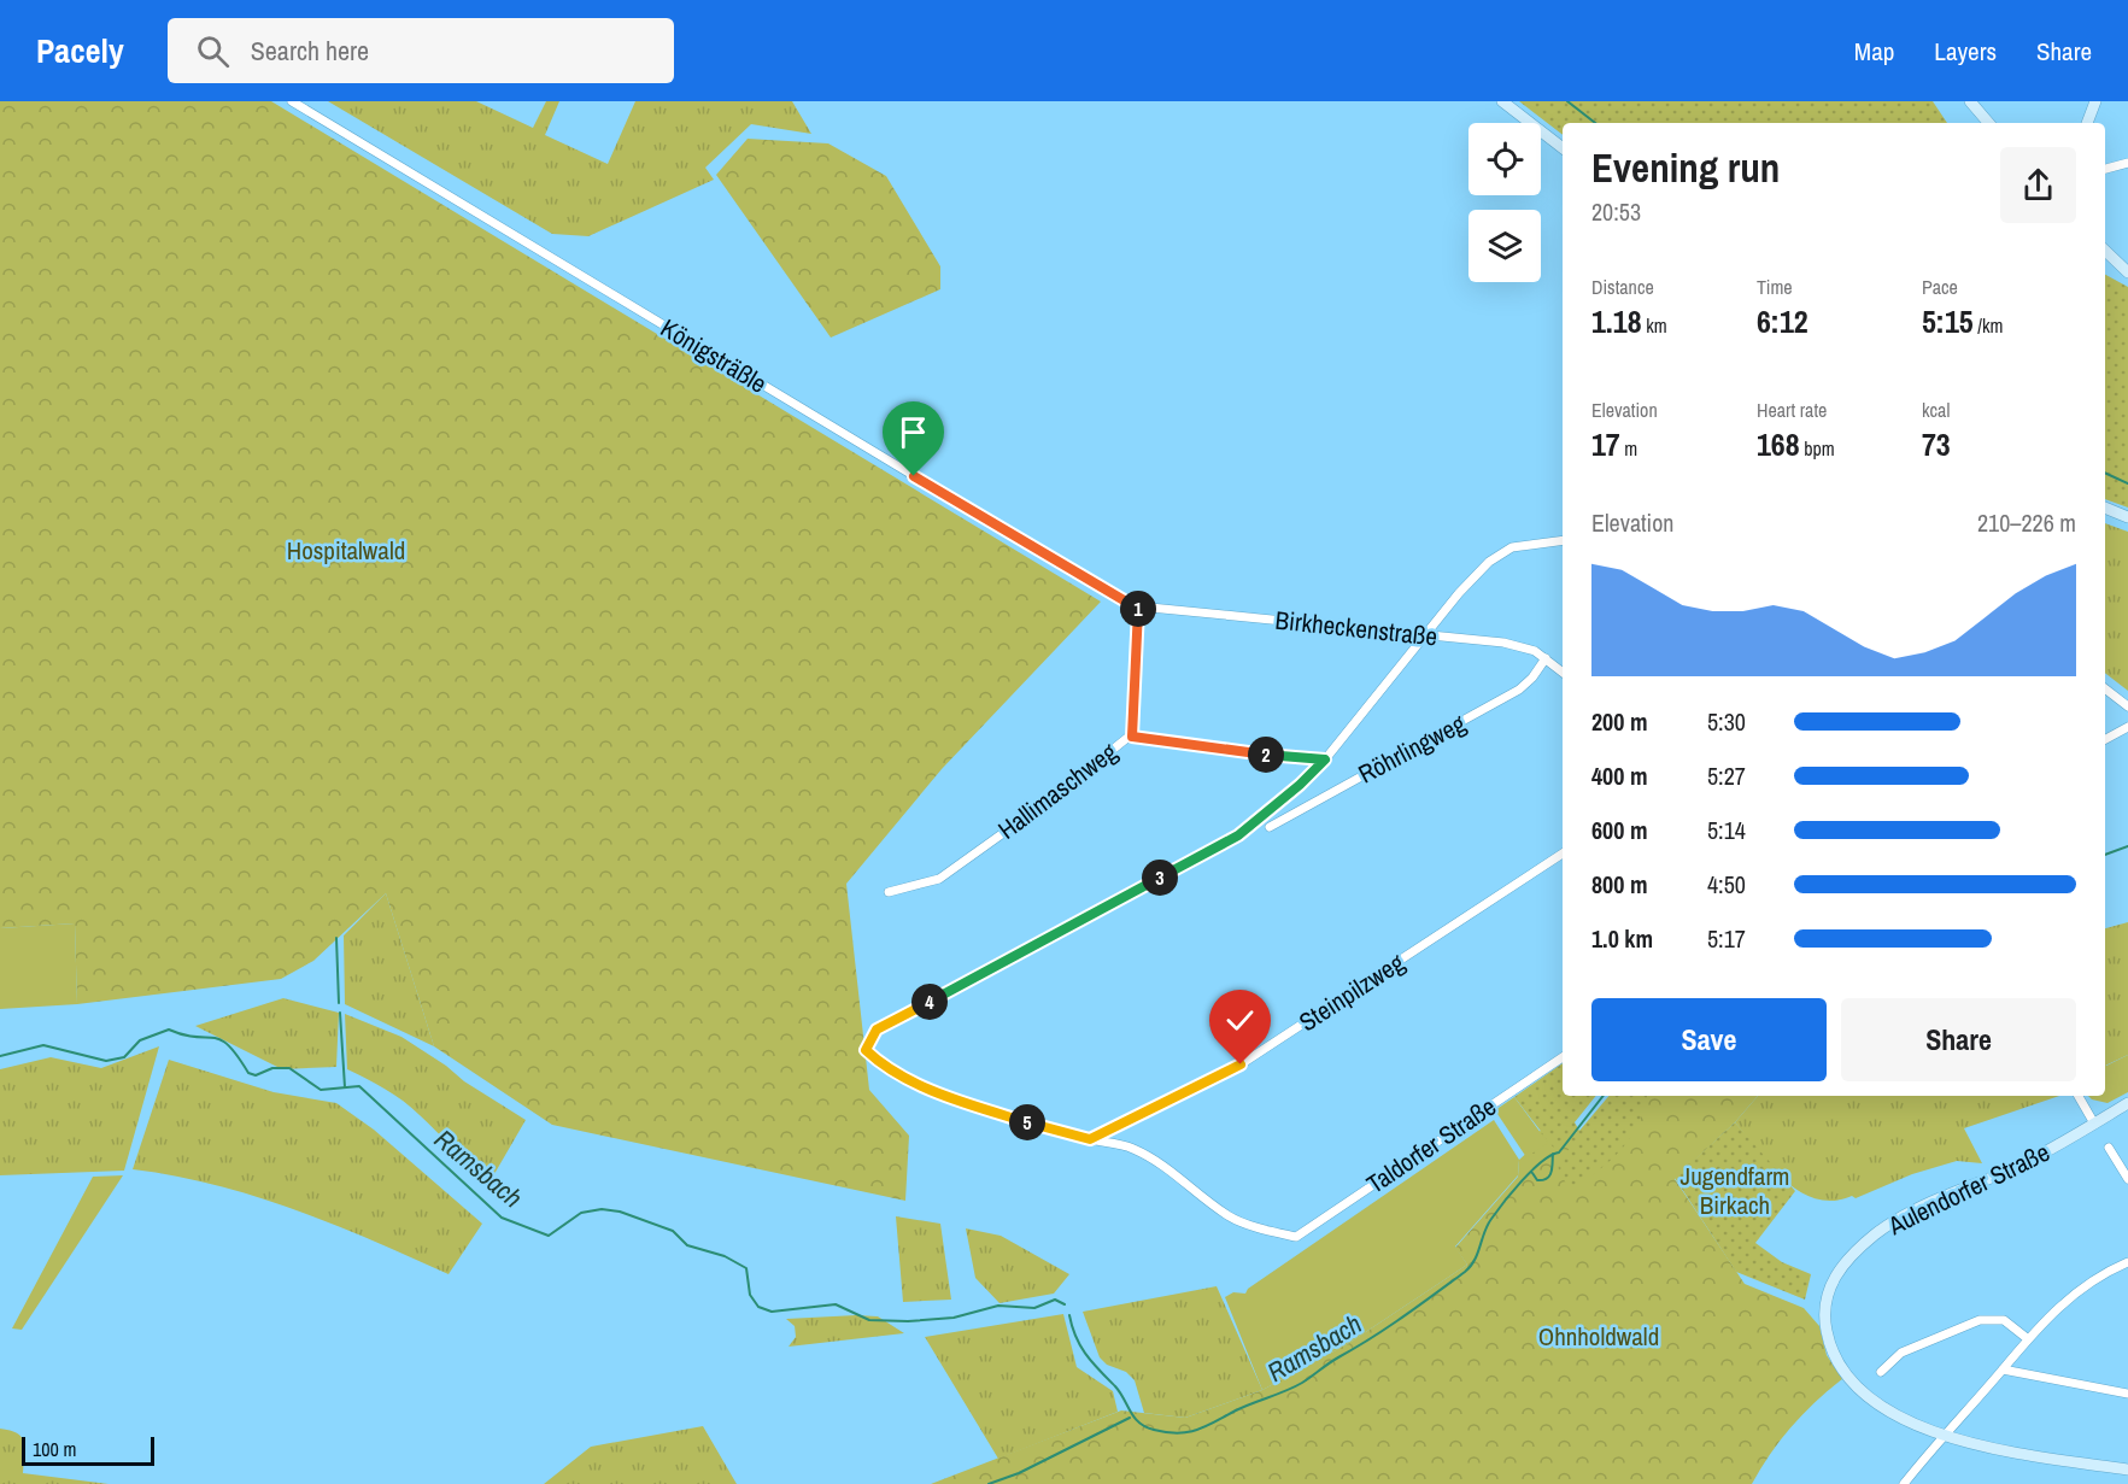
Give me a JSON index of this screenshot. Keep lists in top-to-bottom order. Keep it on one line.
{"streets":{"main road":["Aulendorfer Straße"],"street":["Königsträßle","Birkheckenstraße","Röhrlingweg","Hallimaschweg","Steinpilzweg","Taldorfer Straße"]},"crossings":[["Königsträßle","Birkheckenstraße"],["Birkheckenstraße","Röhrlingweg"],["Steinpilzweg","Taldorfer Straße"]],"water":["Ramsbach"],"parks":["Hospitalwald","Jugendfarm Birkach","Ohnholdwald"],"scale_bar":"100 m","page":{"header":"Pacely","search":"Search here","nav":["Map","Layers","Share"],"heading":["Evening run","20:53"],"stats":[["Distance","1.18 km"],["Time","6:12"],["Pace","5:15 /km"],["Elevation","17 m"],["Heart rate","168 bpm"],["kcal","73"]],"chart":["Elevation","210–226 m"],"pins":["1","2","3","4","5"],"list":[{"name":"200 m","note":"5:30"},{"name":"400 m","note":"5:27"},{"name":"600 m","note":"5:14"},{"name":"800 m","note":"4:50"},{"name":"1.0 km","note":"5:17"}],"buttons":["Save","Share"],"scale":"100 m"}}
